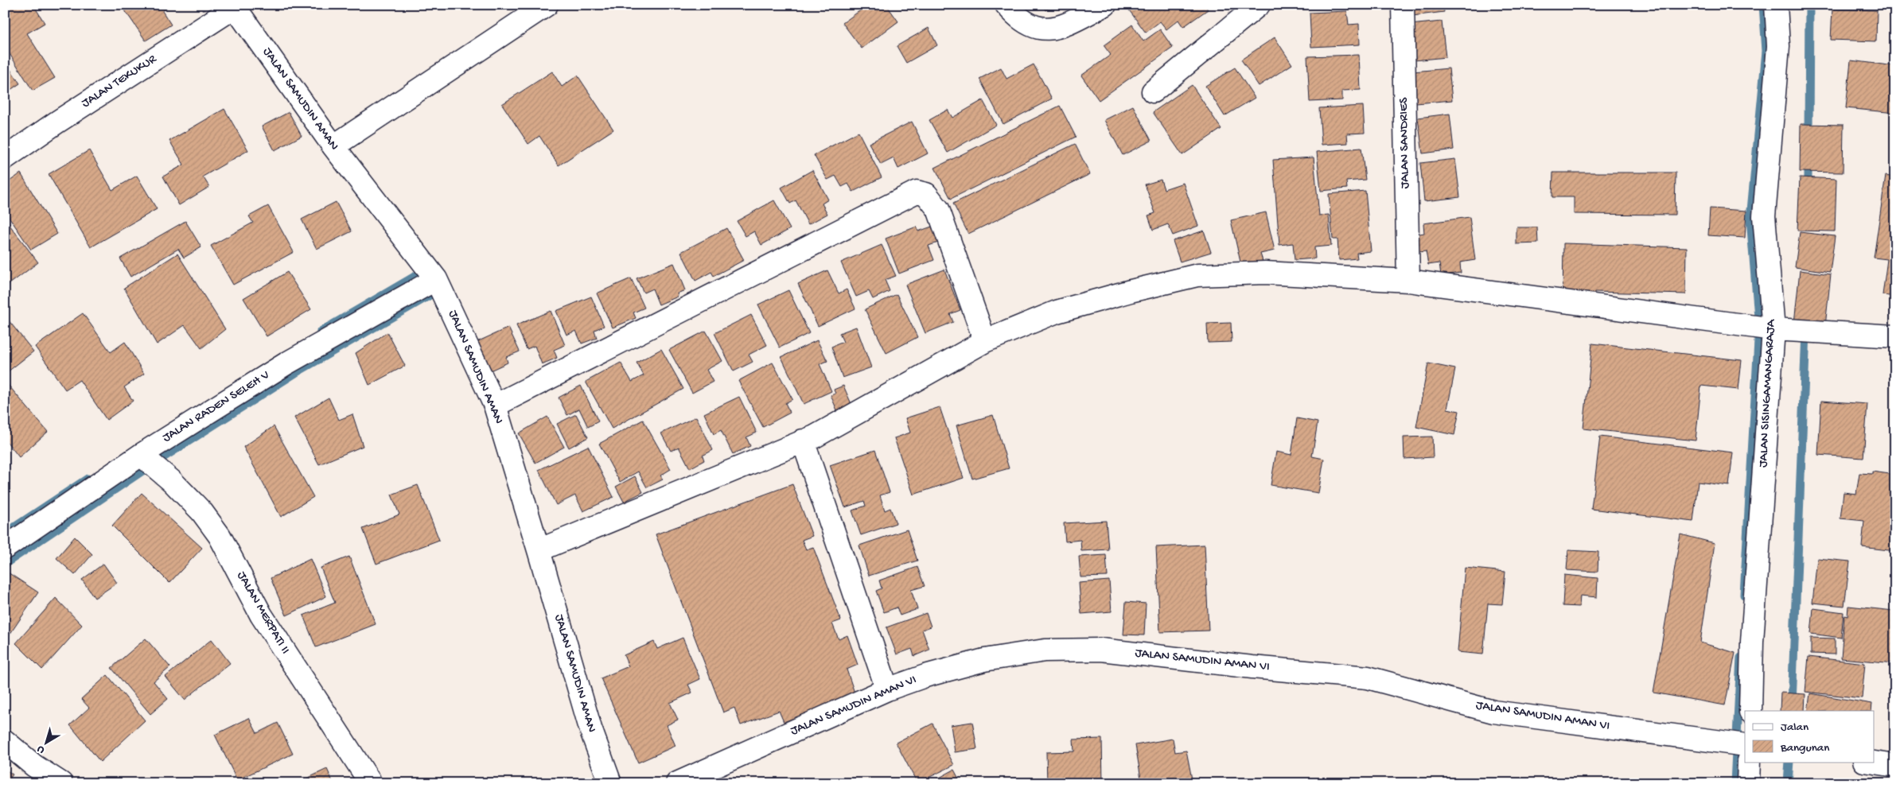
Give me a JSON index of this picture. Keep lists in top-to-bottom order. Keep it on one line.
{"streets":{"street":["JALAN TEKUKUR","JALAN SAMUDIN AMAN","JALAN SANDRIES","JALAN SISINGAMANGARAJA","JALAN RADEN SELEH V","JALAN MERPATI II","JALAN SAMUDIN AMAN VI"]},"crossings":[["JALAN TEKUKUR","JALAN SAMUDIN AMAN"],["JALAN SAMUDIN AMAN","JALAN RADEN SELEH V"],["JALAN RADEN SELEH V","JALAN MERPATI II"]],"legend":["Jalan","Bangunan"],"north":"bottom left"}
